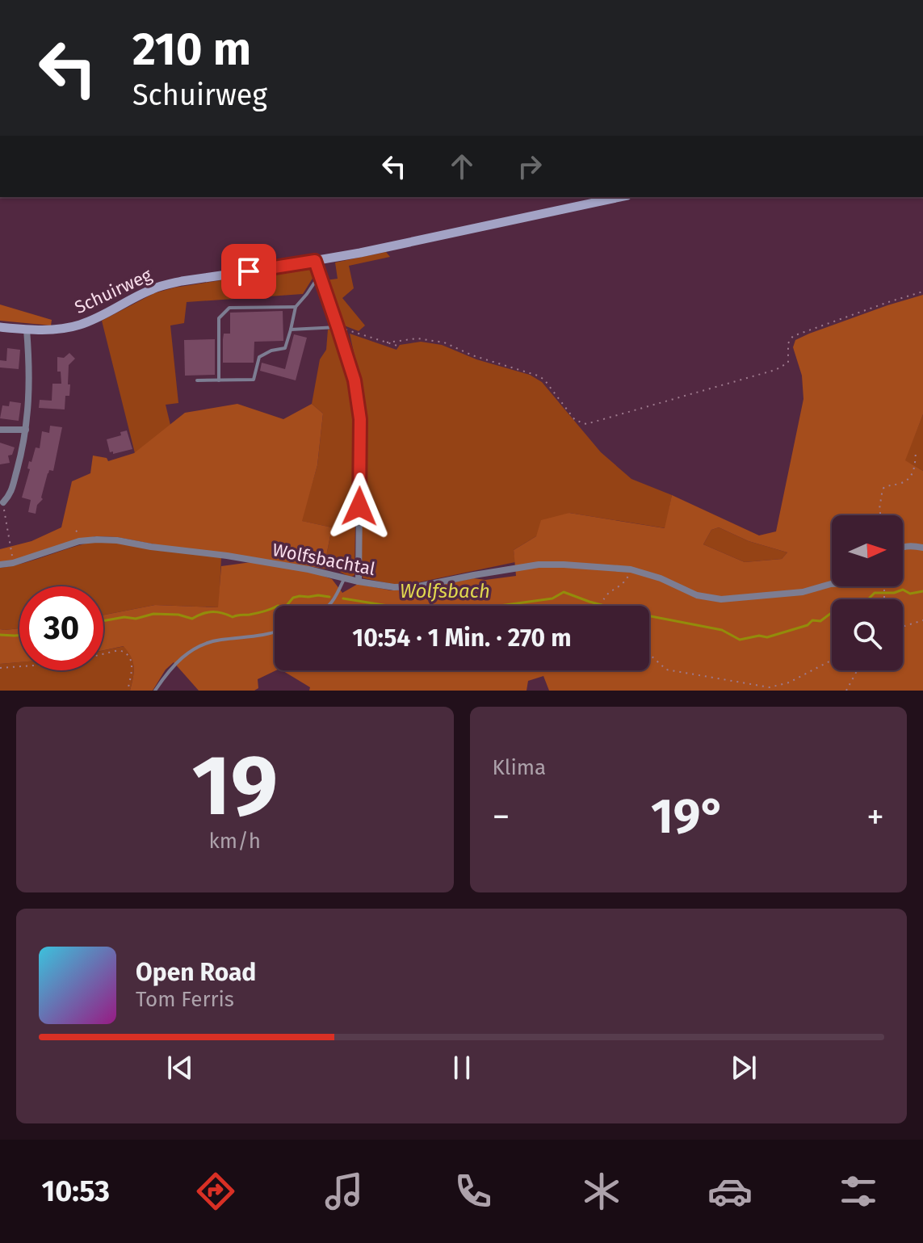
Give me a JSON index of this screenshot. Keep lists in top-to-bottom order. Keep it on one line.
{"streets":{"main road":["Schuirweg"],"street":["Wolfsbachtal"]},"water":["Wolfsbach"],"north":"right","page":{"turn":["210 m","Schuirweg"],"limit":"30","trip":"10:54 · 1 Min. · 270 m","tile":[["19","km/h"],"Klima"],"heat":["−","19°","+"],"song":["Open Road","Tom Ferris"],"tabs":"10:53"}}
